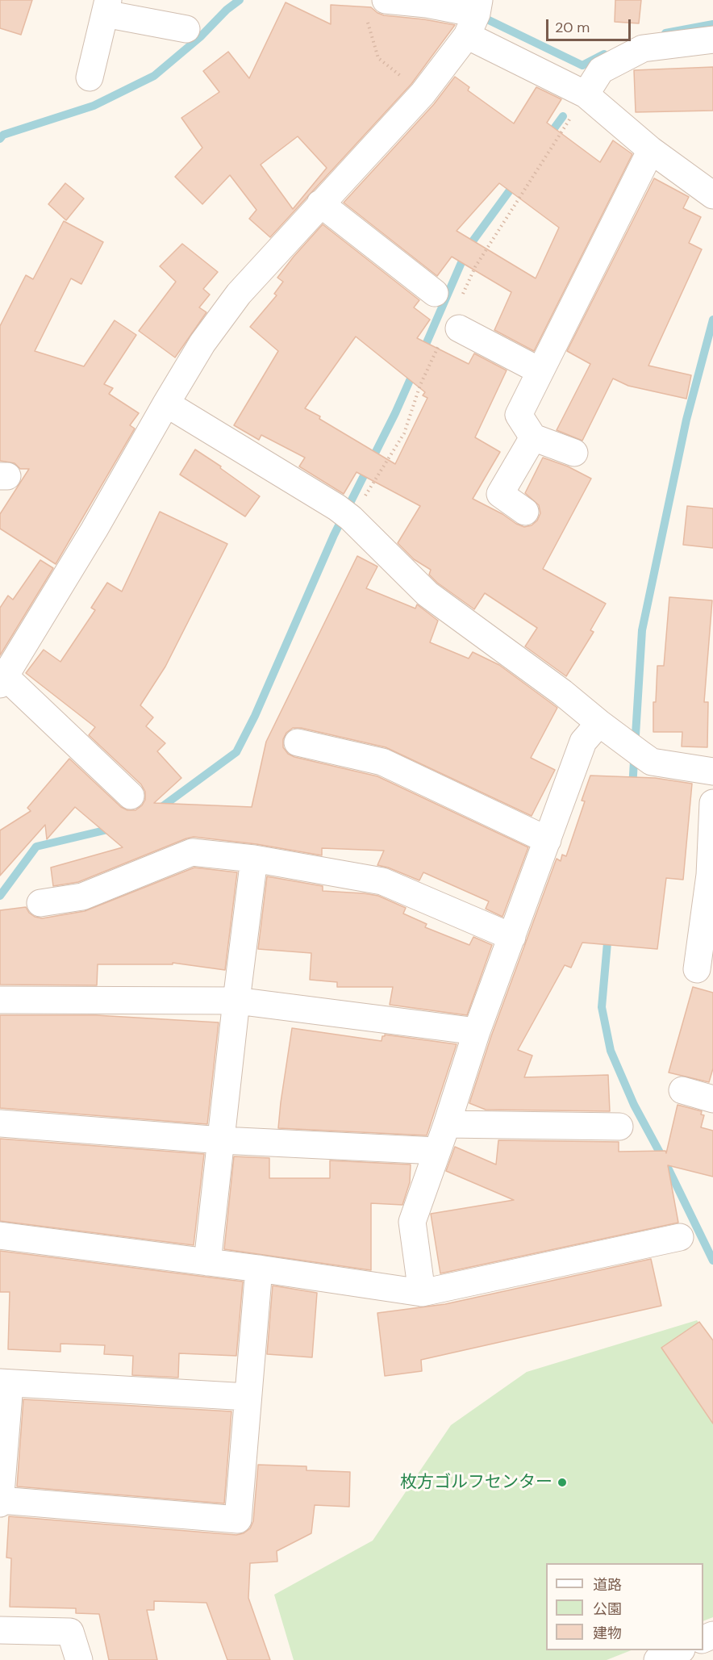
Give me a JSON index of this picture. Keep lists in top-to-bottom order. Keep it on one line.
{"places":["枚方ゴルフセンター"],"legend":["道路","公園","建物"],"scale_bar":"20 m"}
